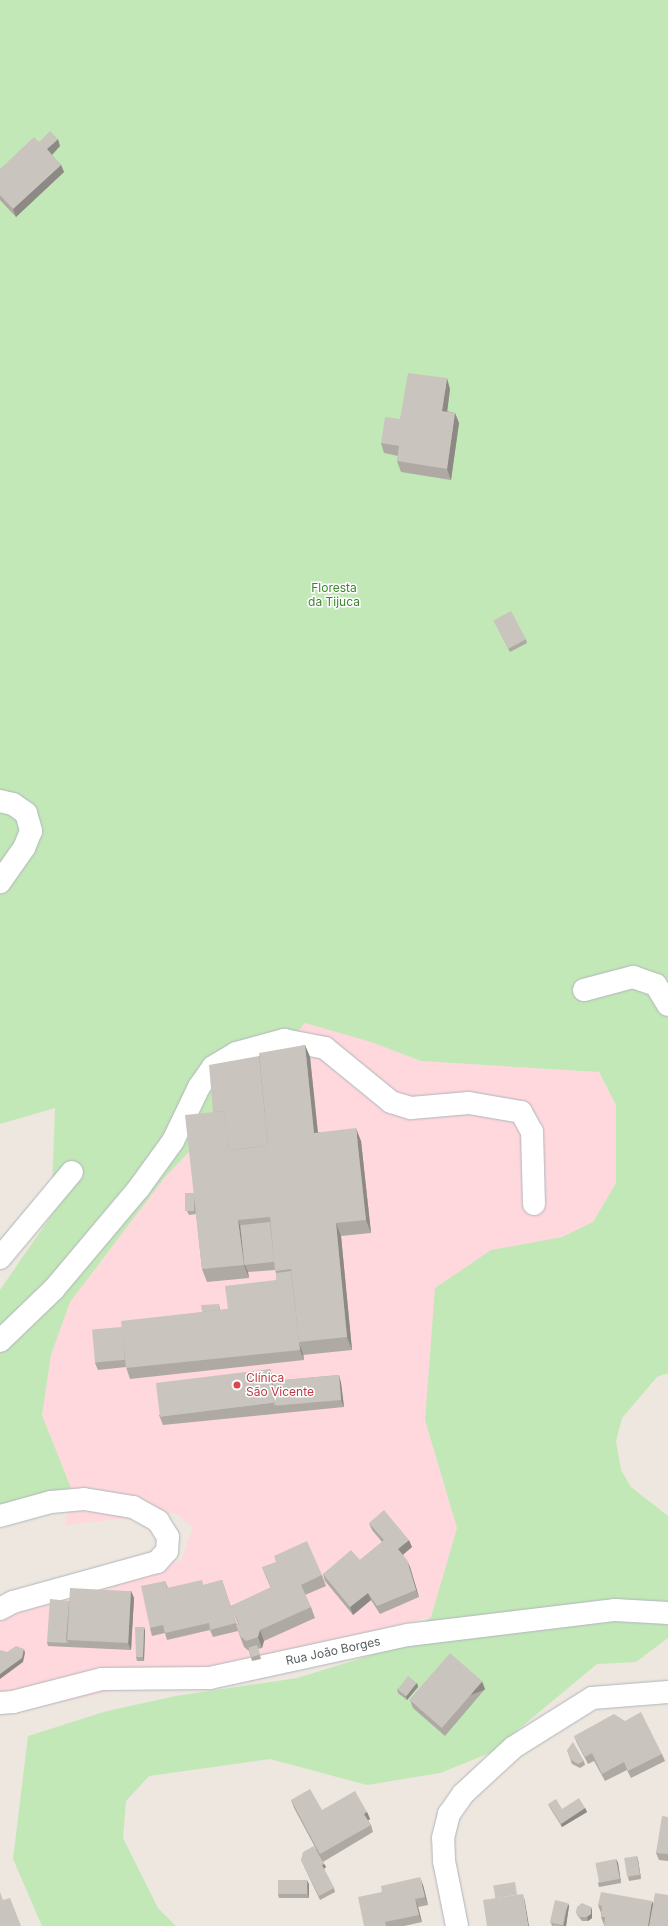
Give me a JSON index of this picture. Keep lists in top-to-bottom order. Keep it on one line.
{"streets":{"street":["Rua João Borges"]},"parks":["Floresta da Tijuca"],"places":["Clínica São Vicente"]}
